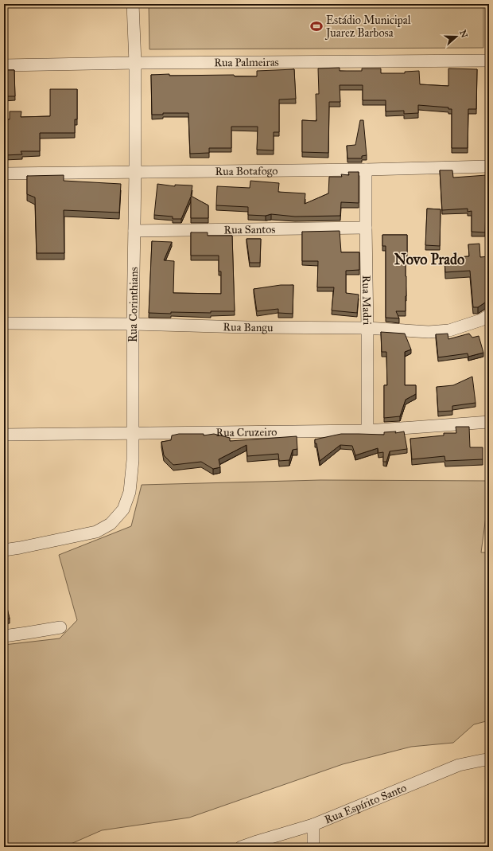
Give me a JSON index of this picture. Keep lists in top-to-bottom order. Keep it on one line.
{"streets":{"street":["Rua Palmeiras","Rua Botafogo","Rua Santos","Rua Madri","Rua Corinthians","Rua Bangu","Rua Cruzeiro","Rua Espírito Santo"]},"crossings":[["Rua Palmeiras","Rua Corinthians"],["Rua Botafogo","Rua Madri"],["Rua Botafogo","Rua Corinthians"],["Rua Santos","Rua Madri"],["Rua Santos","Rua Corinthians"],["Rua Madri","Rua Bangu"],["Rua Madri","Rua Cruzeiro"],["Rua Corinthians","Rua Bangu"],["Rua Corinthians","Rua Cruzeiro"]],"districts":["Novo Prado"],"places":{"sports":["Estádio Municipal Juarez Barbosa"]},"north":"right"}
